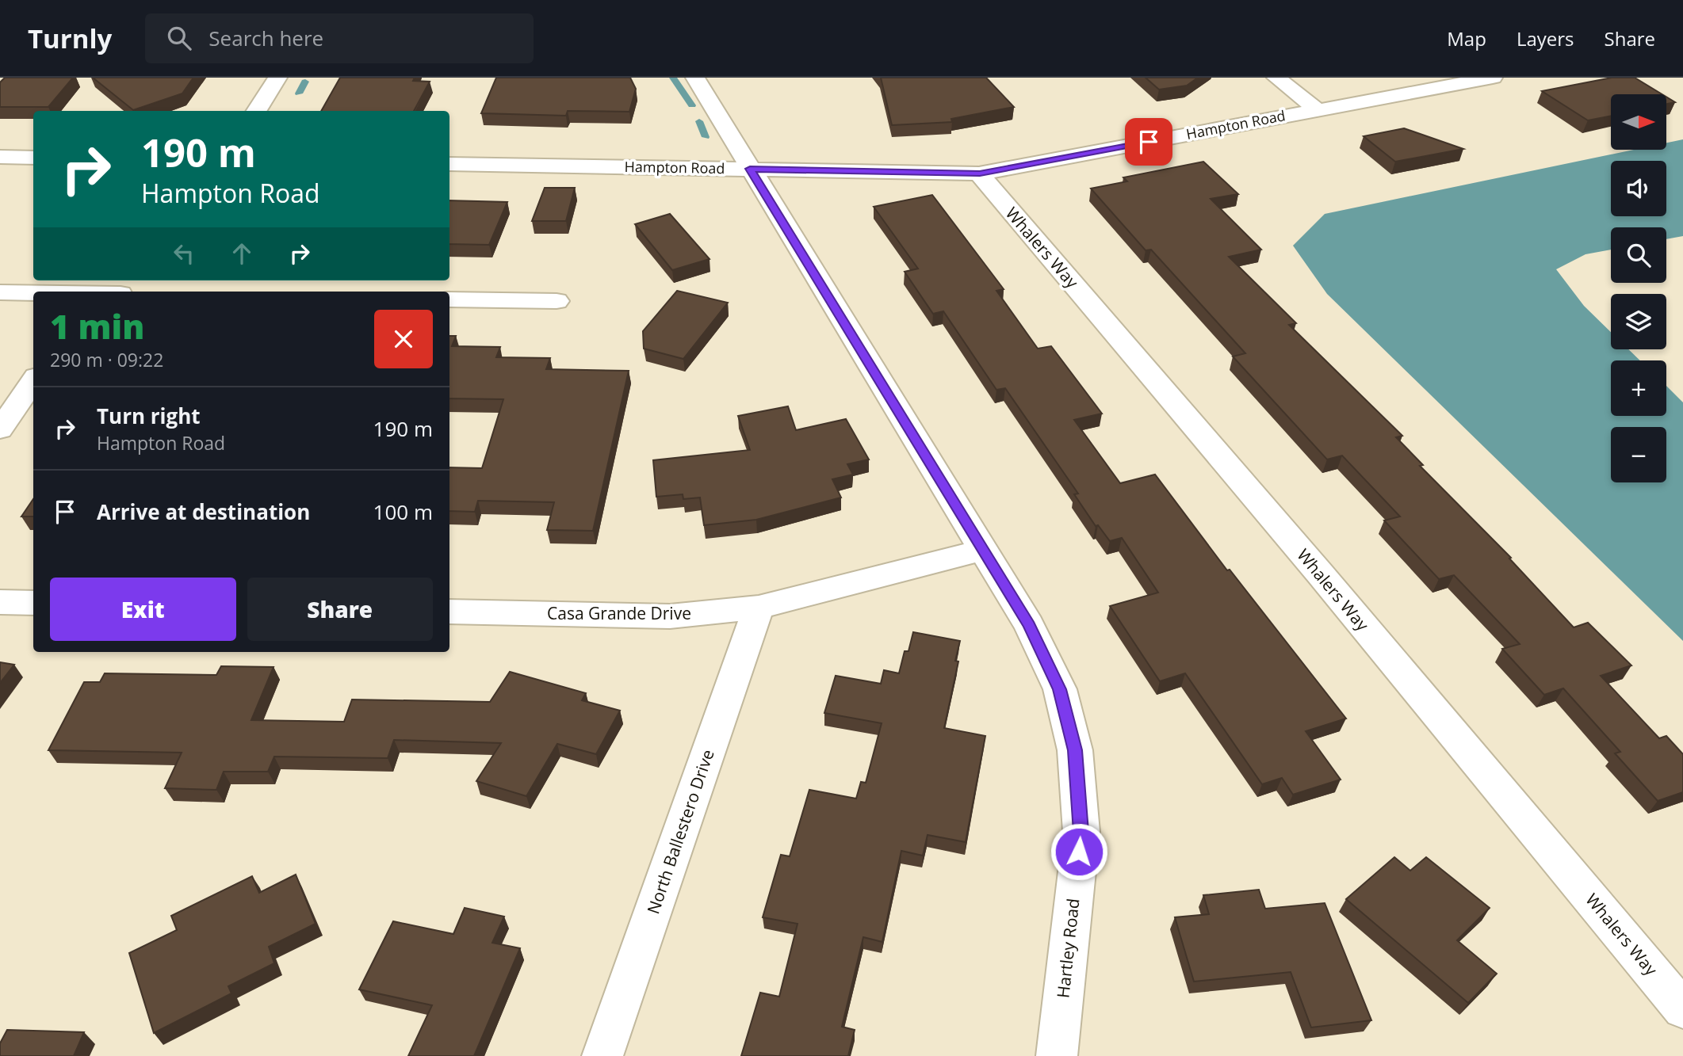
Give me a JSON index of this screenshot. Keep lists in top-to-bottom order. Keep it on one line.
{"streets":{"street":["Hampton Road","Whalers Way","Casa Grande Drive","North Ballestero Drive","Hartley Road"]},"crossings":[["Hampton Road","Whalers Way"],["Hampton Road","Hartley Road"],["Casa Grande Drive","North Ballestero Drive"],["Casa Grande Drive","Hartley Road"]],"north":"right","page":{"header":"Turnly","search":"Search here","nav":["Map","Layers","Share"],"map_buttons":["+","−"],"turn":["190 m","Hampton Road"],"heading":["1 min","290 m · 09:22"],"list":[{"name":"Turn right","note":"Hampton Road","value":"190 m"},{"name":"Arrive at destination","value":"100 m"}],"buttons":["Exit","Share"]}}
